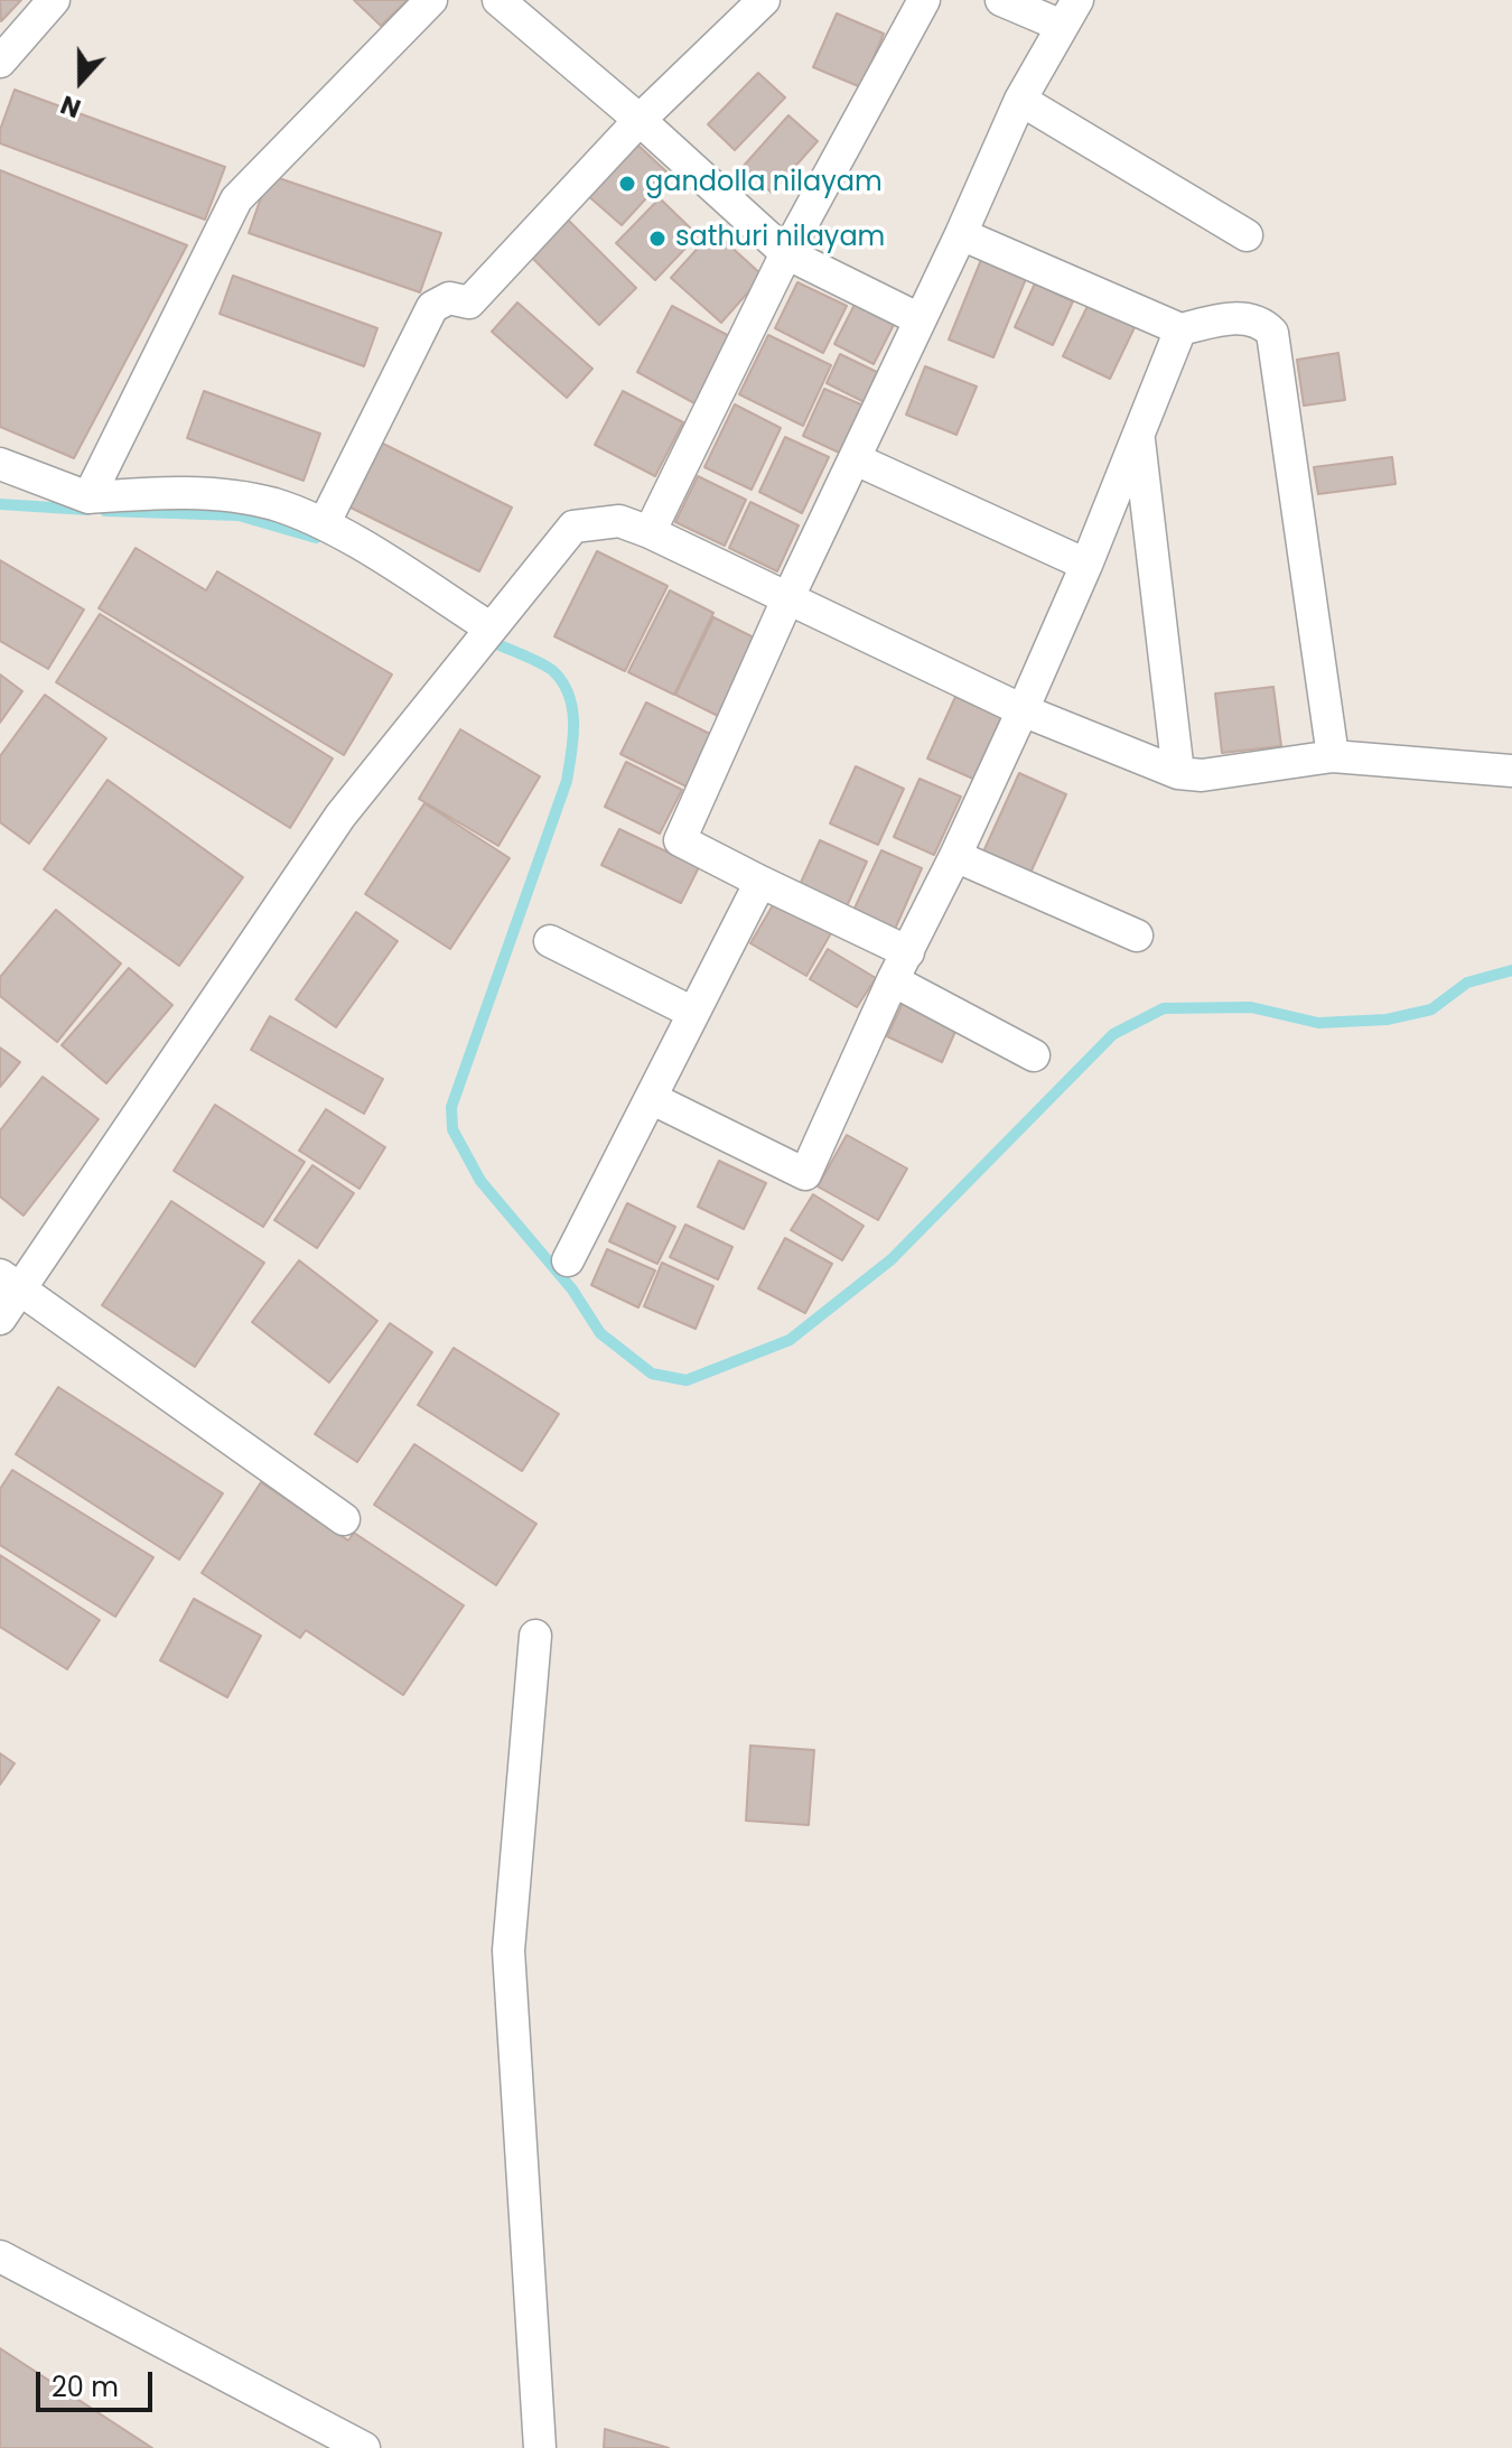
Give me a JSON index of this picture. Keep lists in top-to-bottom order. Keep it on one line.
{"places":["gandolla nilayam","sathuri nilayam"],"scale_bar":"20 m","north":"bottom"}
